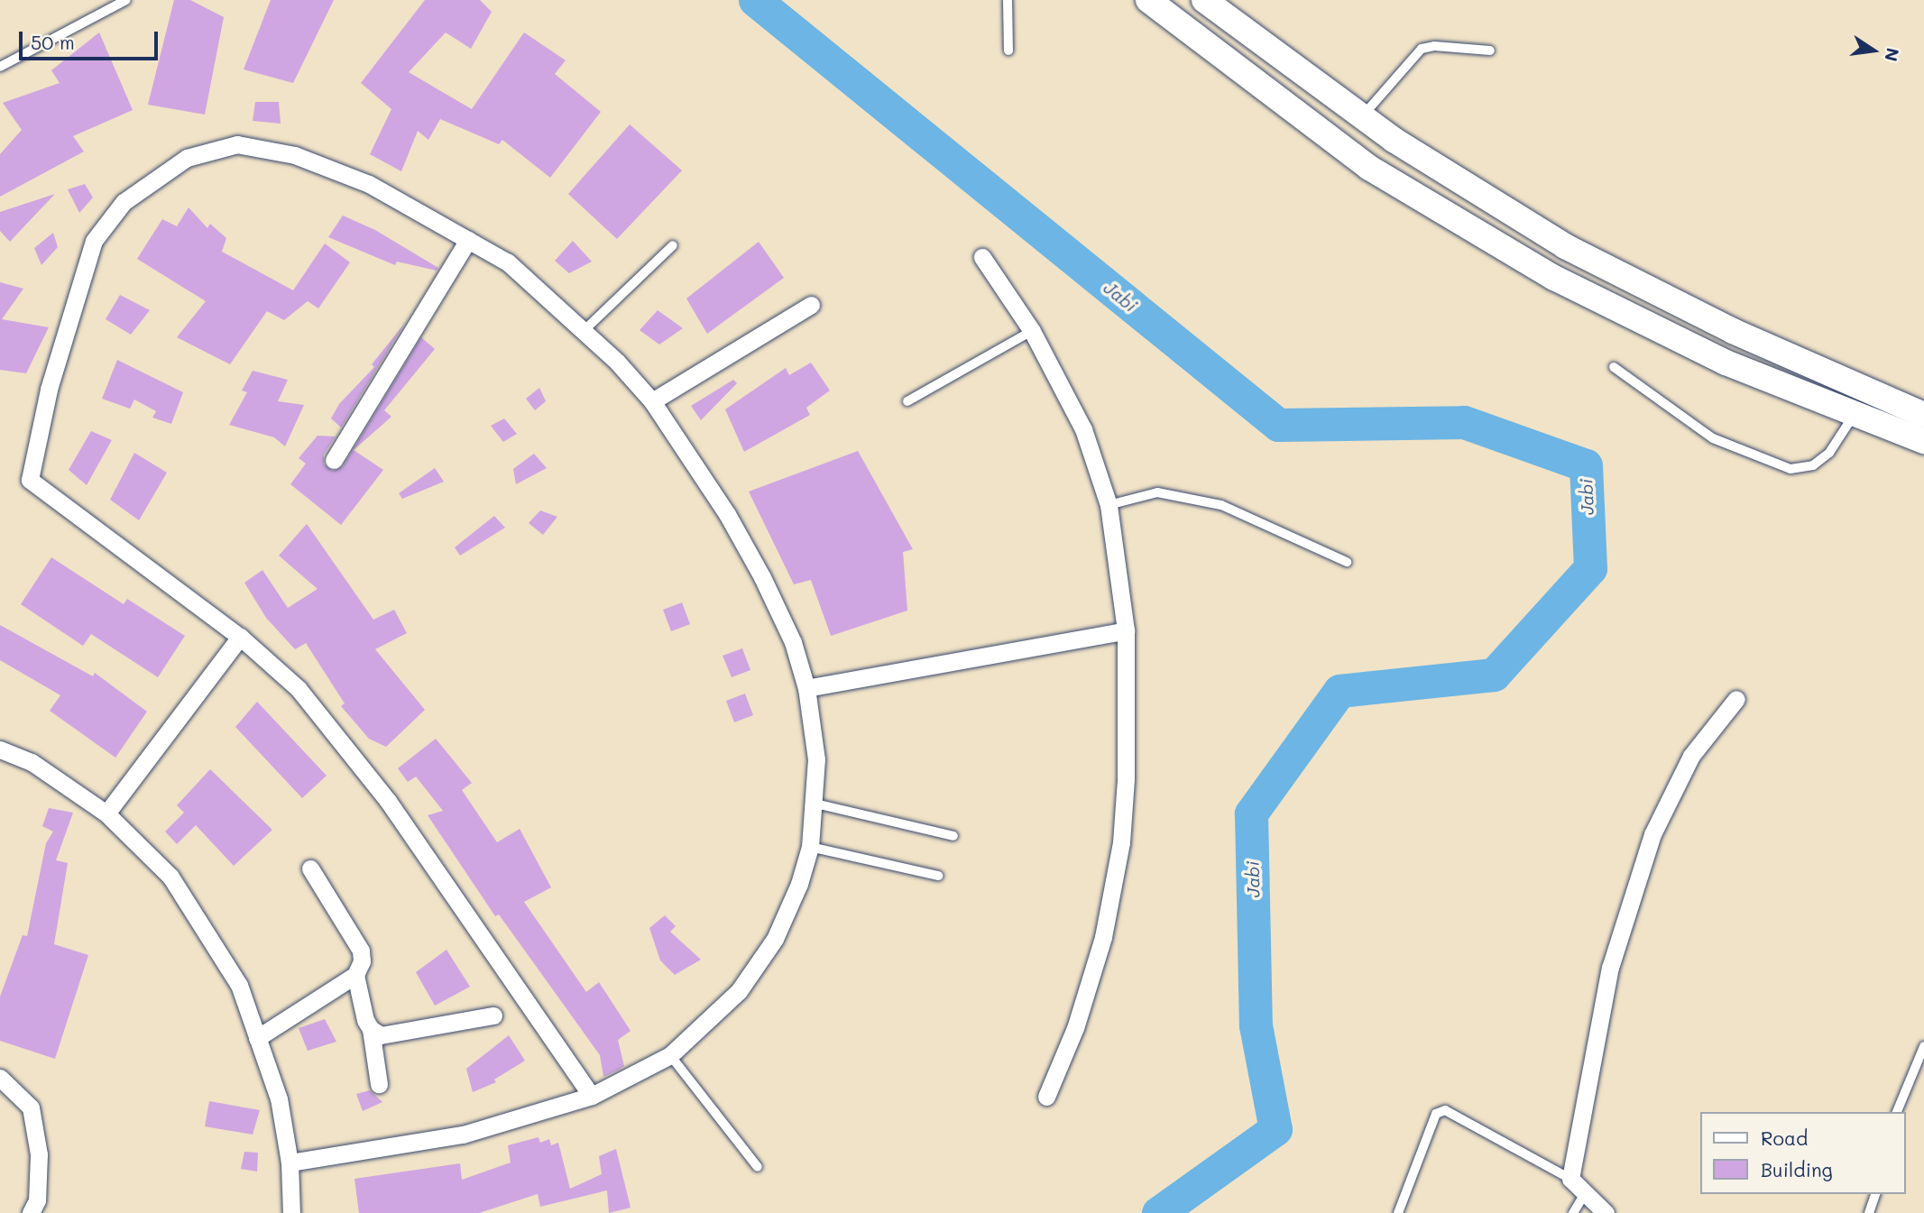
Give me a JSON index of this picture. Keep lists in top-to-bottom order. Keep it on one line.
{"water":["Jabi"],"legend":["Road","Building"],"scale_bar":"50 m","north":"right"}
